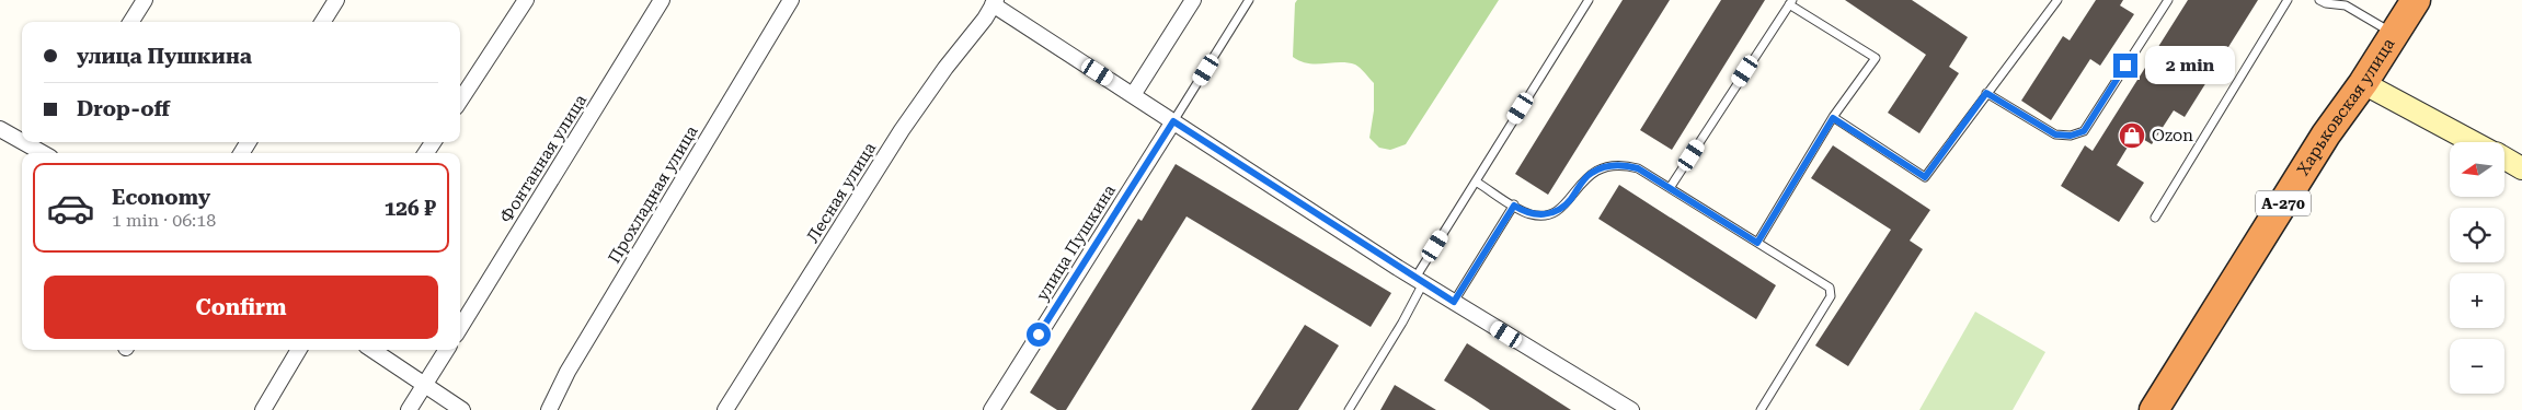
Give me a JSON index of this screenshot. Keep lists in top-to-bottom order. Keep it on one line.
{"streets":{"highway":["Харьковская улица","А-270"],"street":["Фонтанная улица","Лесная улица","Прохладная улица","улица Пушкина"]},"places":{"shop":["Ozon"]},"north":"left","page":{"banner":["улица Пушкина","Drop-off"],"bubble":"2 min","map_buttons":["+","−"],"list":[{"name":"Economy","note":"1 min · 06:18","value":"126 ₽"}],"buttons":"Confirm"}}
